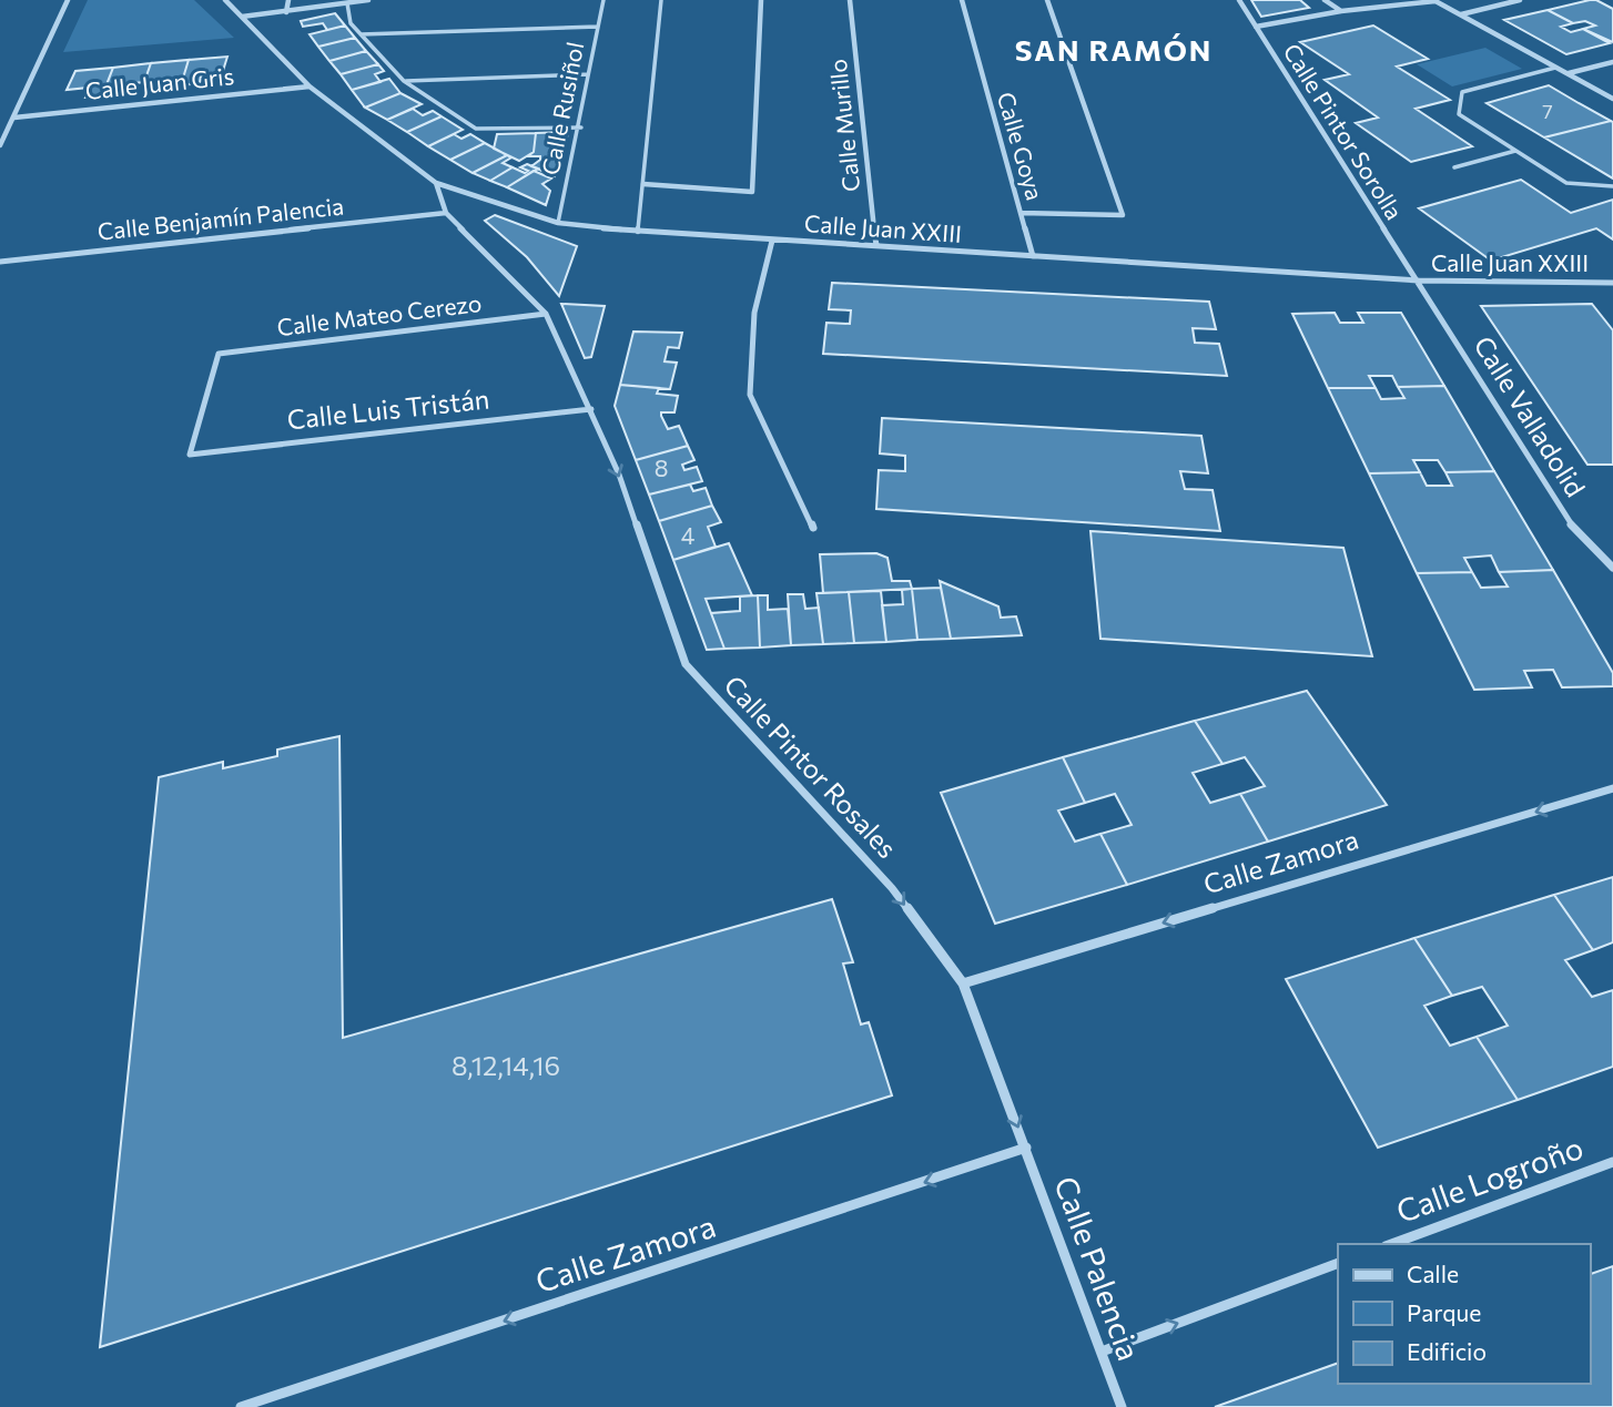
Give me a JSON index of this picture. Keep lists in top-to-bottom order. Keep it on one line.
{"streets":{"street":["Calle Juan Gris","Calle Rusiñol","Calle Murillo","Calle Pintor Sorolla","Calle Goya","Calle Benjamín Palencia","Calle Juan XXIII","Calle Mateo Cerezo","Calle Luis Tristán","Calle Valladolid","Calle Pintor Rosales","Calle Zamora","Calle Logroño","Calle Palencia"]},"crossings":[["Calle Juan Gris","Calle Juan XXIII"],["Calle Rusiñol","Calle Juan XXIII"],["Calle Murillo","Calle Juan XXIII"],["Calle Pintor Sorolla","Calle Juan XXIII"],["Calle Pintor Sorolla","Calle Valladolid"],["Calle Goya","Calle Juan XXIII"],["Calle Benjamín Palencia","Calle Pintor Rosales"],["Calle Juan XXIII","Calle Valladolid"],["Calle Mateo Cerezo","Calle Luis Tristán"],["Calle Mateo Cerezo","Calle Pintor Rosales"],["Calle Luis Tristán","Calle Pintor Rosales"],["Calle Pintor Rosales","Calle Zamora"],["Calle Pintor Rosales","Calle Palencia"],["Calle Zamora","Calle Palencia"]],"one_way":["Calle Pintor Rosales","Calle Zamora"],"districts":["SAN RAMÓN"],"house_numbers":["7","8","4","8,12,14,16"],"legend":["Calle","Parque","Edificio"]}
